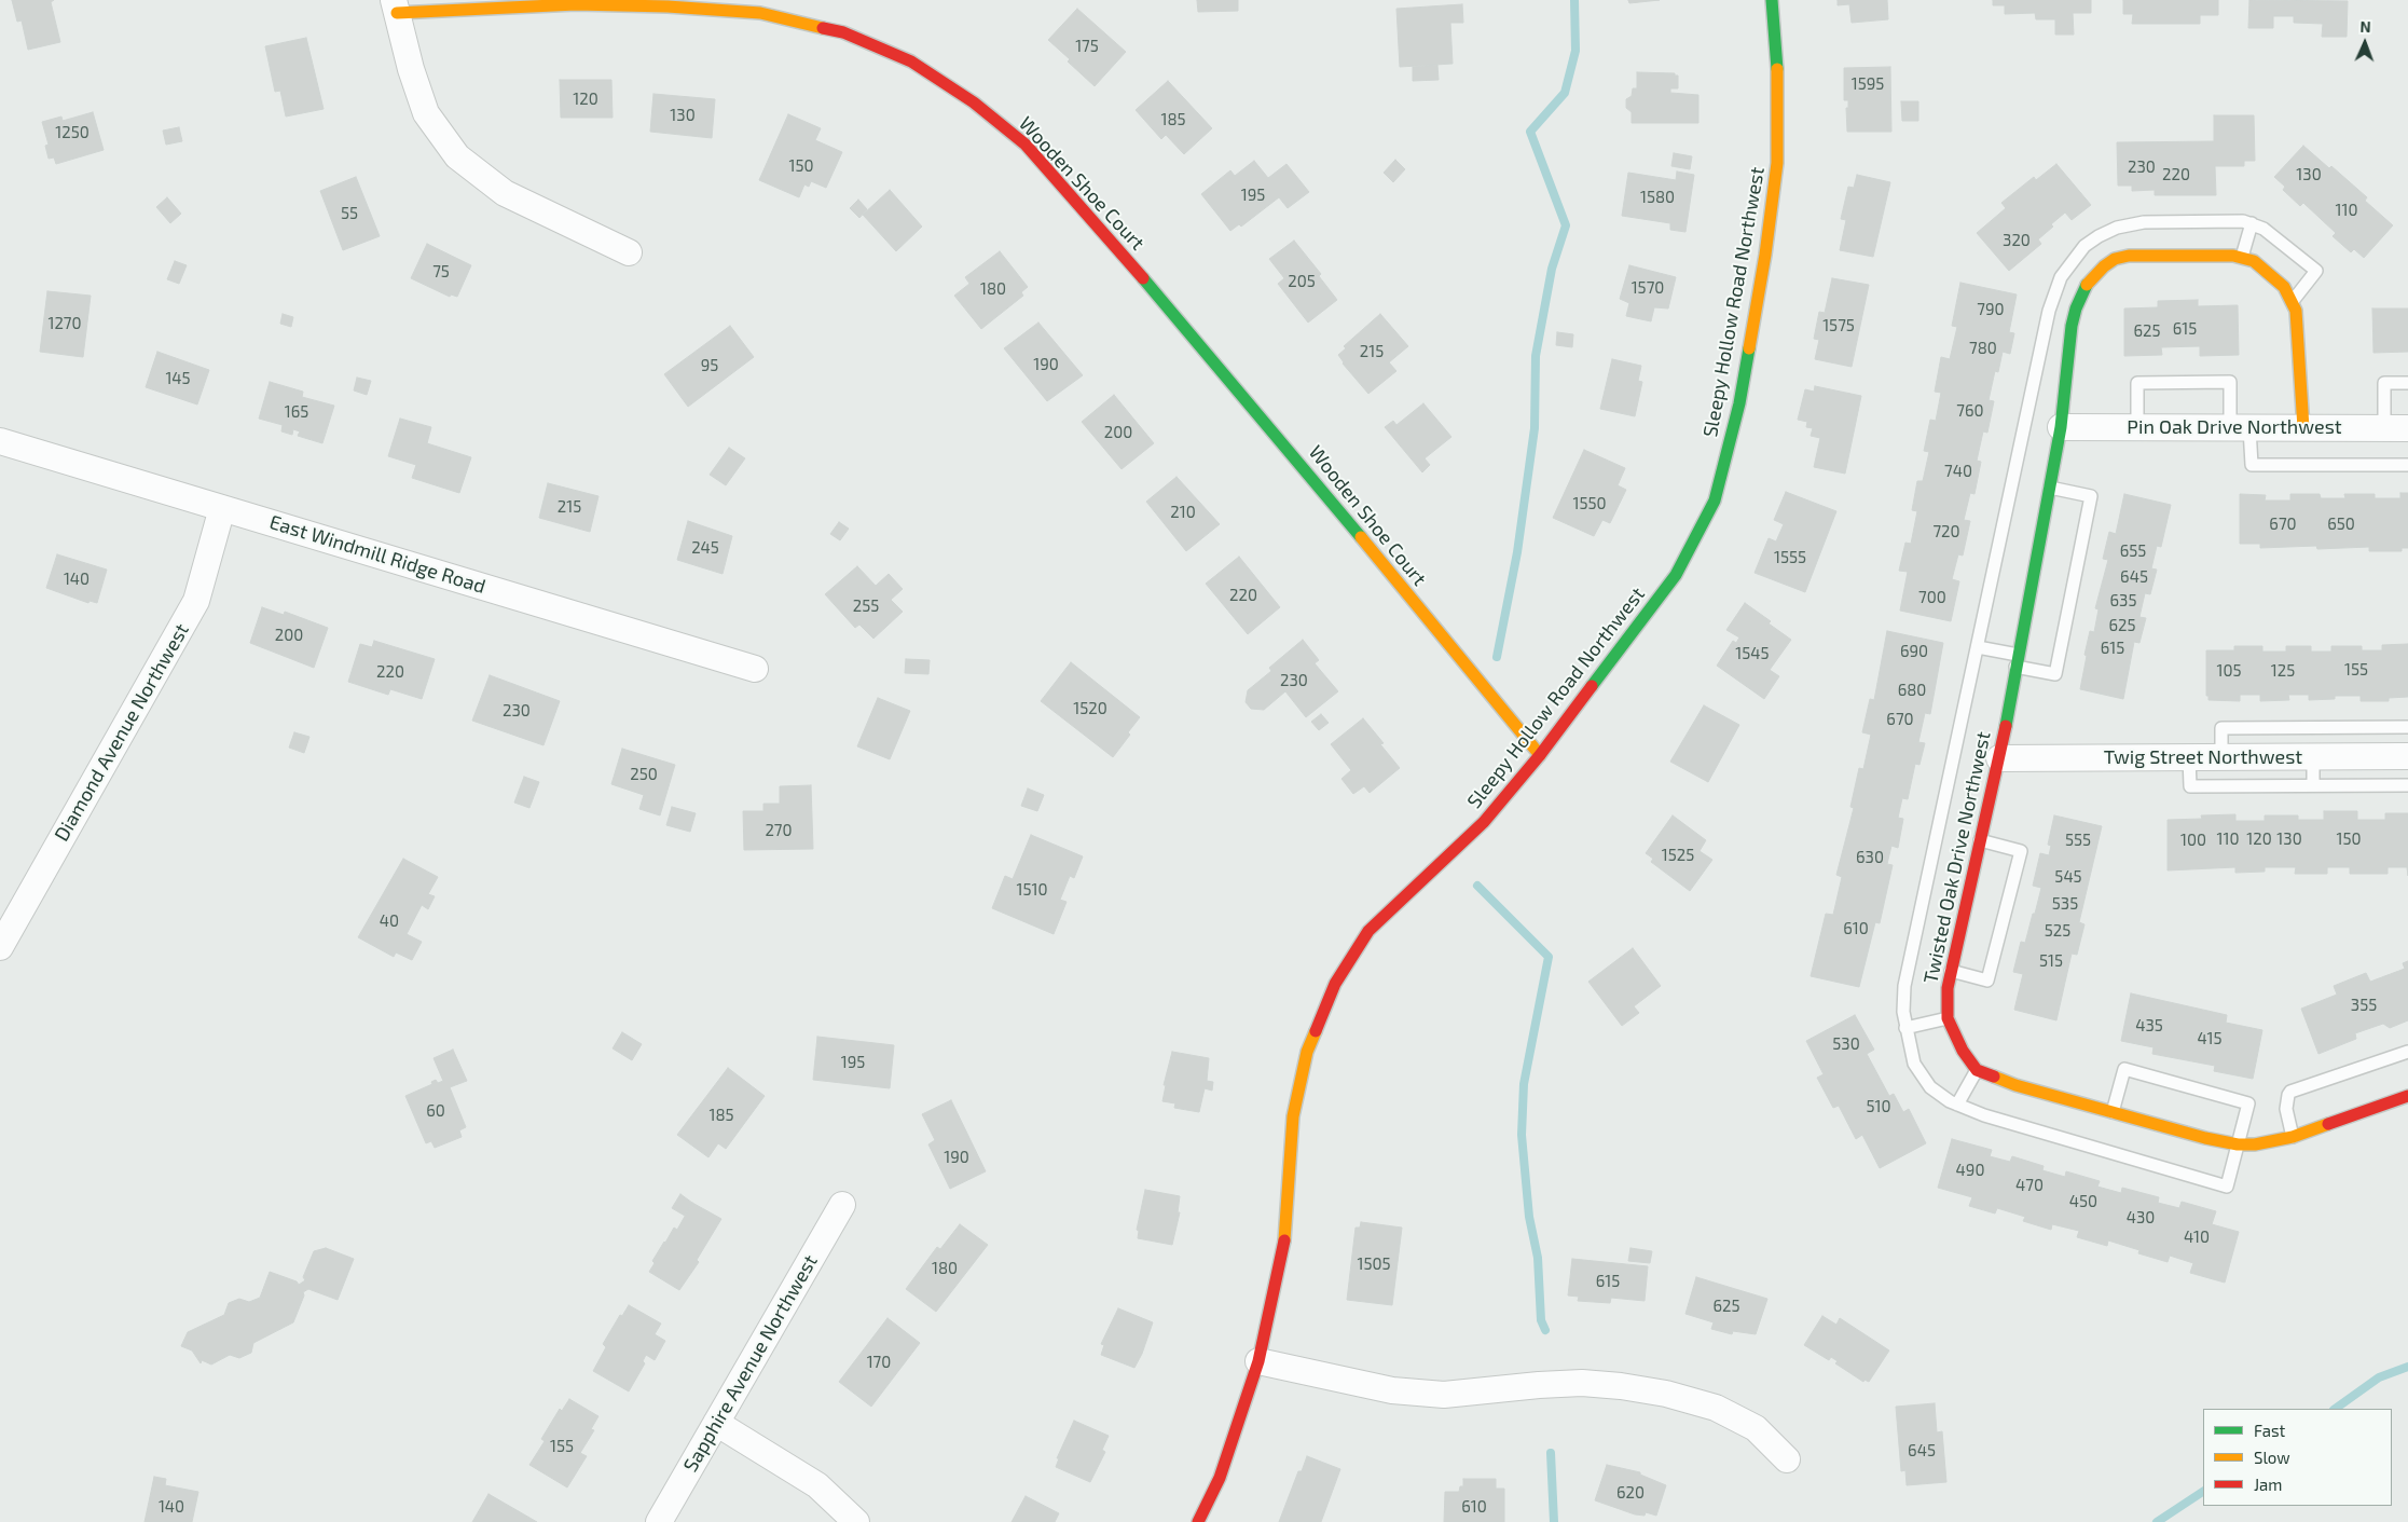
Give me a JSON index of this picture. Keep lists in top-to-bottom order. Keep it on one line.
{"streets":{"street":["Wooden Shoe Court","Sleepy Hollow Road Northwest","Pin Oak Drive Northwest","East Windmill Ridge Road","Diamond Avenue Northwest","Twig Street Northwest","Twisted Oak Drive Northwest","Sapphire Avenue Northwest"]},"crossings":[["Wooden Shoe Court","Sleepy Hollow Road Northwest"],["Pin Oak Drive Northwest","Twisted Oak Drive Northwest"],["East Windmill Ridge Road","Diamond Avenue Northwest"],["Twig Street Northwest","Twisted Oak Drive Northwest"]],"house_numbers":["175","1595","120","130","185","1250","150","230","220","130","195","1580","110","55","320","75","205","1570","180","790","1270","1575","615","625","780","215","190","95","145","760","165","200","740","1550","215","210","670","650","720","245","655","1555","645","140","220","700","635","255","625","200","615","690","1545","155","105","125","220","230","680","1520","230","670","250","270","110","120","130","150","555","100","1525","630","545","1510","535","40","610","525","515","355","435","415","530","195","510","60","185","190","490","470","450","430","410","1505","180","615","625","170","155","645","620","140","610"],"legend":["Fast","Slow","Jam"],"north":"top"}
